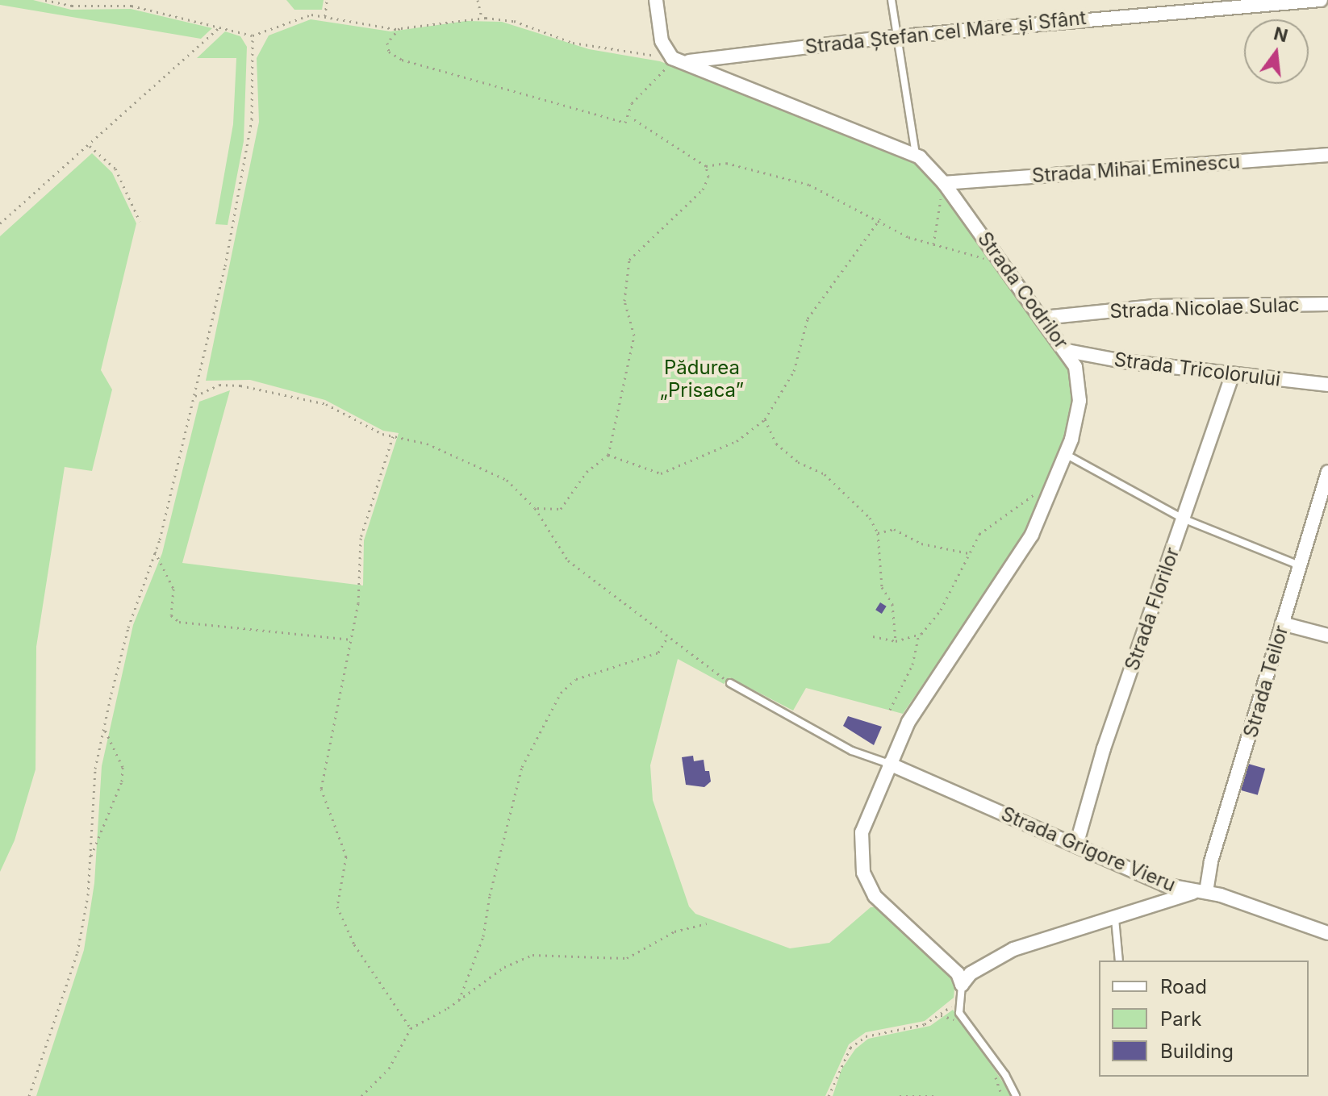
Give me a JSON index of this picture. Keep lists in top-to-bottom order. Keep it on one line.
{"streets":{"street":["Strada Ștefan cel Mare și Sfânt","Strada Mihai Eminescu","Strada Codrilor","Strada Nicolae Sulac","Strada Tricolorului","Strada Florilor","Strada Teilor","Strada Grigore Vieru"]},"crossings":[["Strada Ștefan cel Mare și Sfânt","Strada Codrilor"],["Strada Mihai Eminescu","Strada Codrilor"],["Strada Codrilor","Strada Nicolae Sulac"],["Strada Codrilor","Strada Tricolorului"],["Strada Codrilor","Strada Grigore Vieru"],["Strada Tricolorului","Strada Florilor"],["Strada Florilor","Strada Grigore Vieru"],["Strada Teilor","Strada Grigore Vieru"]],"parks":["Pădurea „Prisaca”"],"legend":["Road","Park","Building"],"north":"top"}
